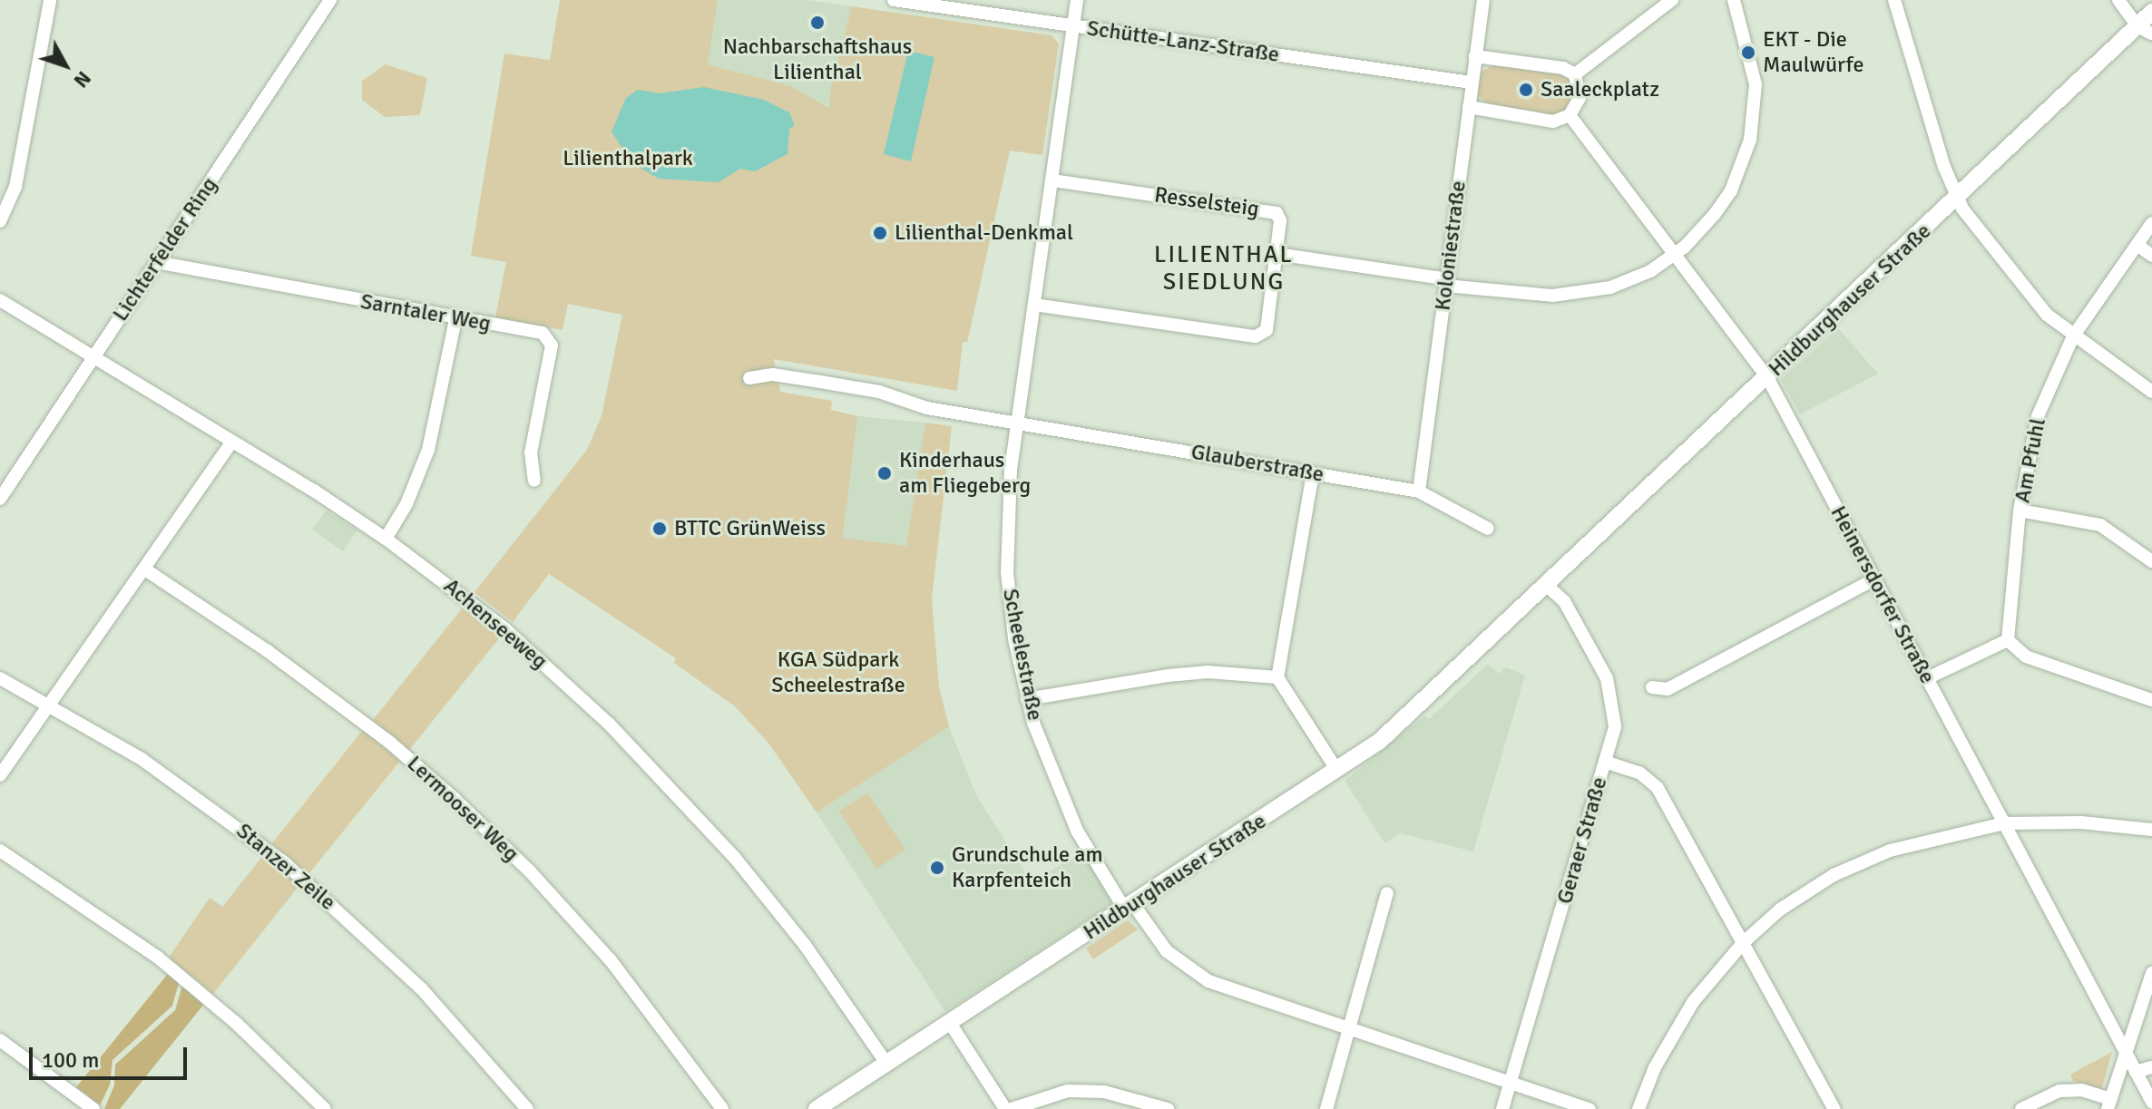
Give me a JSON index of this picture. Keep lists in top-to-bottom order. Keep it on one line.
{"streets":{"main road":["Hildburghauser Straße"],"street":["Schütte-Lanz-Straße","Resselsteig","Koloniestraße","Lichterfelder Ring","Sarntaler Weg","Am Pfuhl","Glauberstraße","Heinersdorfer Straße","Achenseeweg","Scheelestraße","Lermooser Weg","Geraer Straße","Stanzer Zeile"]},"crossings":[["Schütte-Lanz-Straße","Koloniestraße"],["Schütte-Lanz-Straße","Scheelestraße"],["Resselsteig","Scheelestraße"],["Koloniestraße","Glauberstraße"],["Lichterfelder Ring","Sarntaler Weg"],["Lichterfelder Ring","Achenseeweg"],["Hildburghauser Straße","Heinersdorfer Straße"],["Hildburghauser Straße","Achenseeweg"],["Hildburghauser Straße","Scheelestraße"],["Hildburghauser Straße","Geraer Straße"],["Glauberstraße","Scheelestraße"],["Scheelestraße","Geraer Straße"]],"districts":["LILIENTHAL SIEDLUNG"],"parks":["Lilienthalpark","KGA Südpark Scheelestraße"],"places":["Nachbarschaftshaus Lilienthal","EKT - Die Maulwürfe","Saaleckplatz","Lilienthal-Denkmal","Kinderhaus am Fliegeberg","BTTC GrünWeiss","Grundschule am Karpfenteich"],"scale_bar":"100 m","north":"bottom right"}
